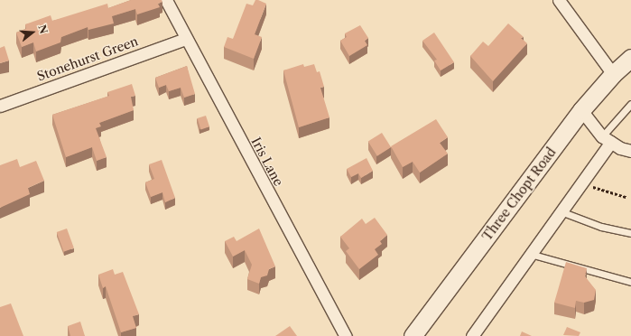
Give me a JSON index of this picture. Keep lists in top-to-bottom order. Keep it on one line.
{"streets":{"main road":["Three Chopt Road"],"street":["Stonehurst Green","Iris Lane"]},"crossings":[["Stonehurst Green","Iris Lane"]],"north":"right"}
